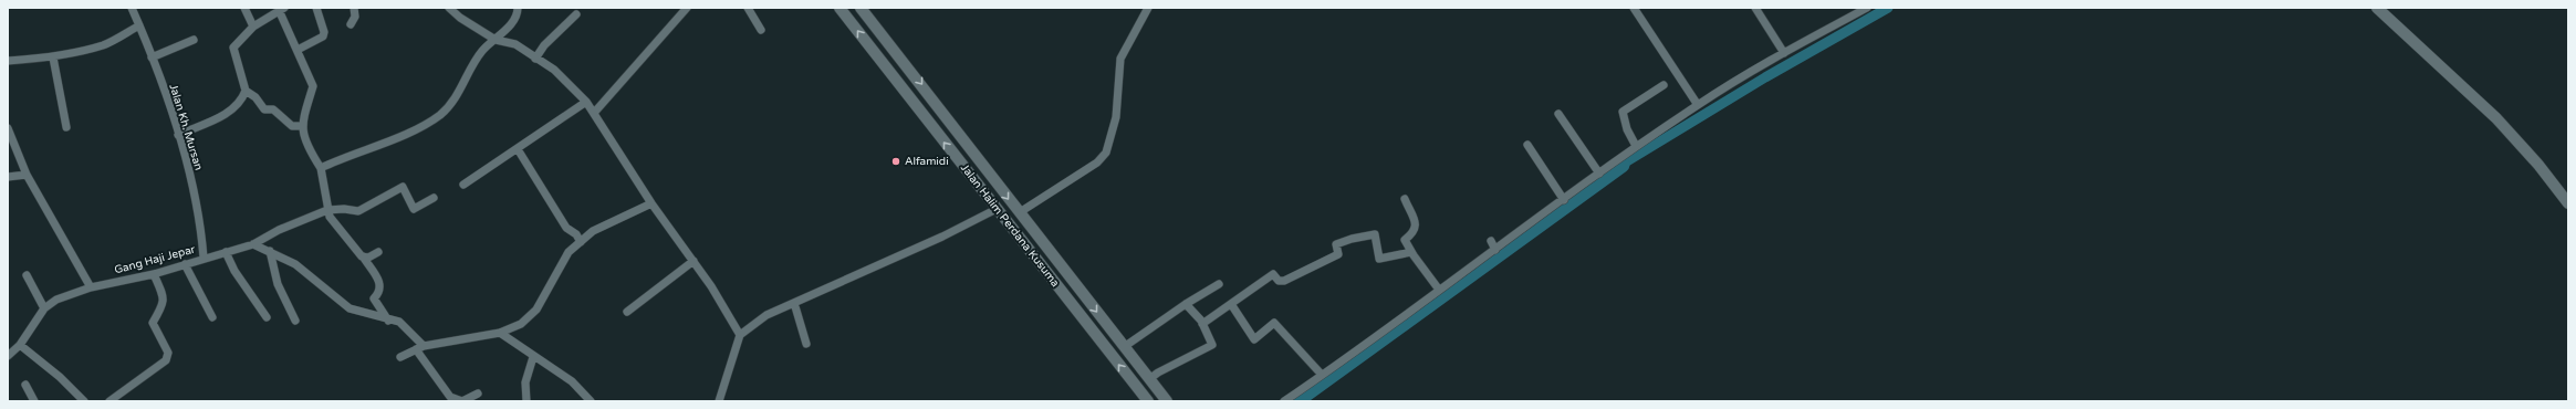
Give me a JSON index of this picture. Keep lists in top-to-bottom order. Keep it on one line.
{"streets":{"main road":["Jalan Halim Perdana Kusuma"],"street":["Jalan Kh. Mursan","Gang Haji Jepar"]},"crossings":[["Jalan Kh. Mursan","Gang Haji Jepar"]],"places":["Alfamidi"]}
